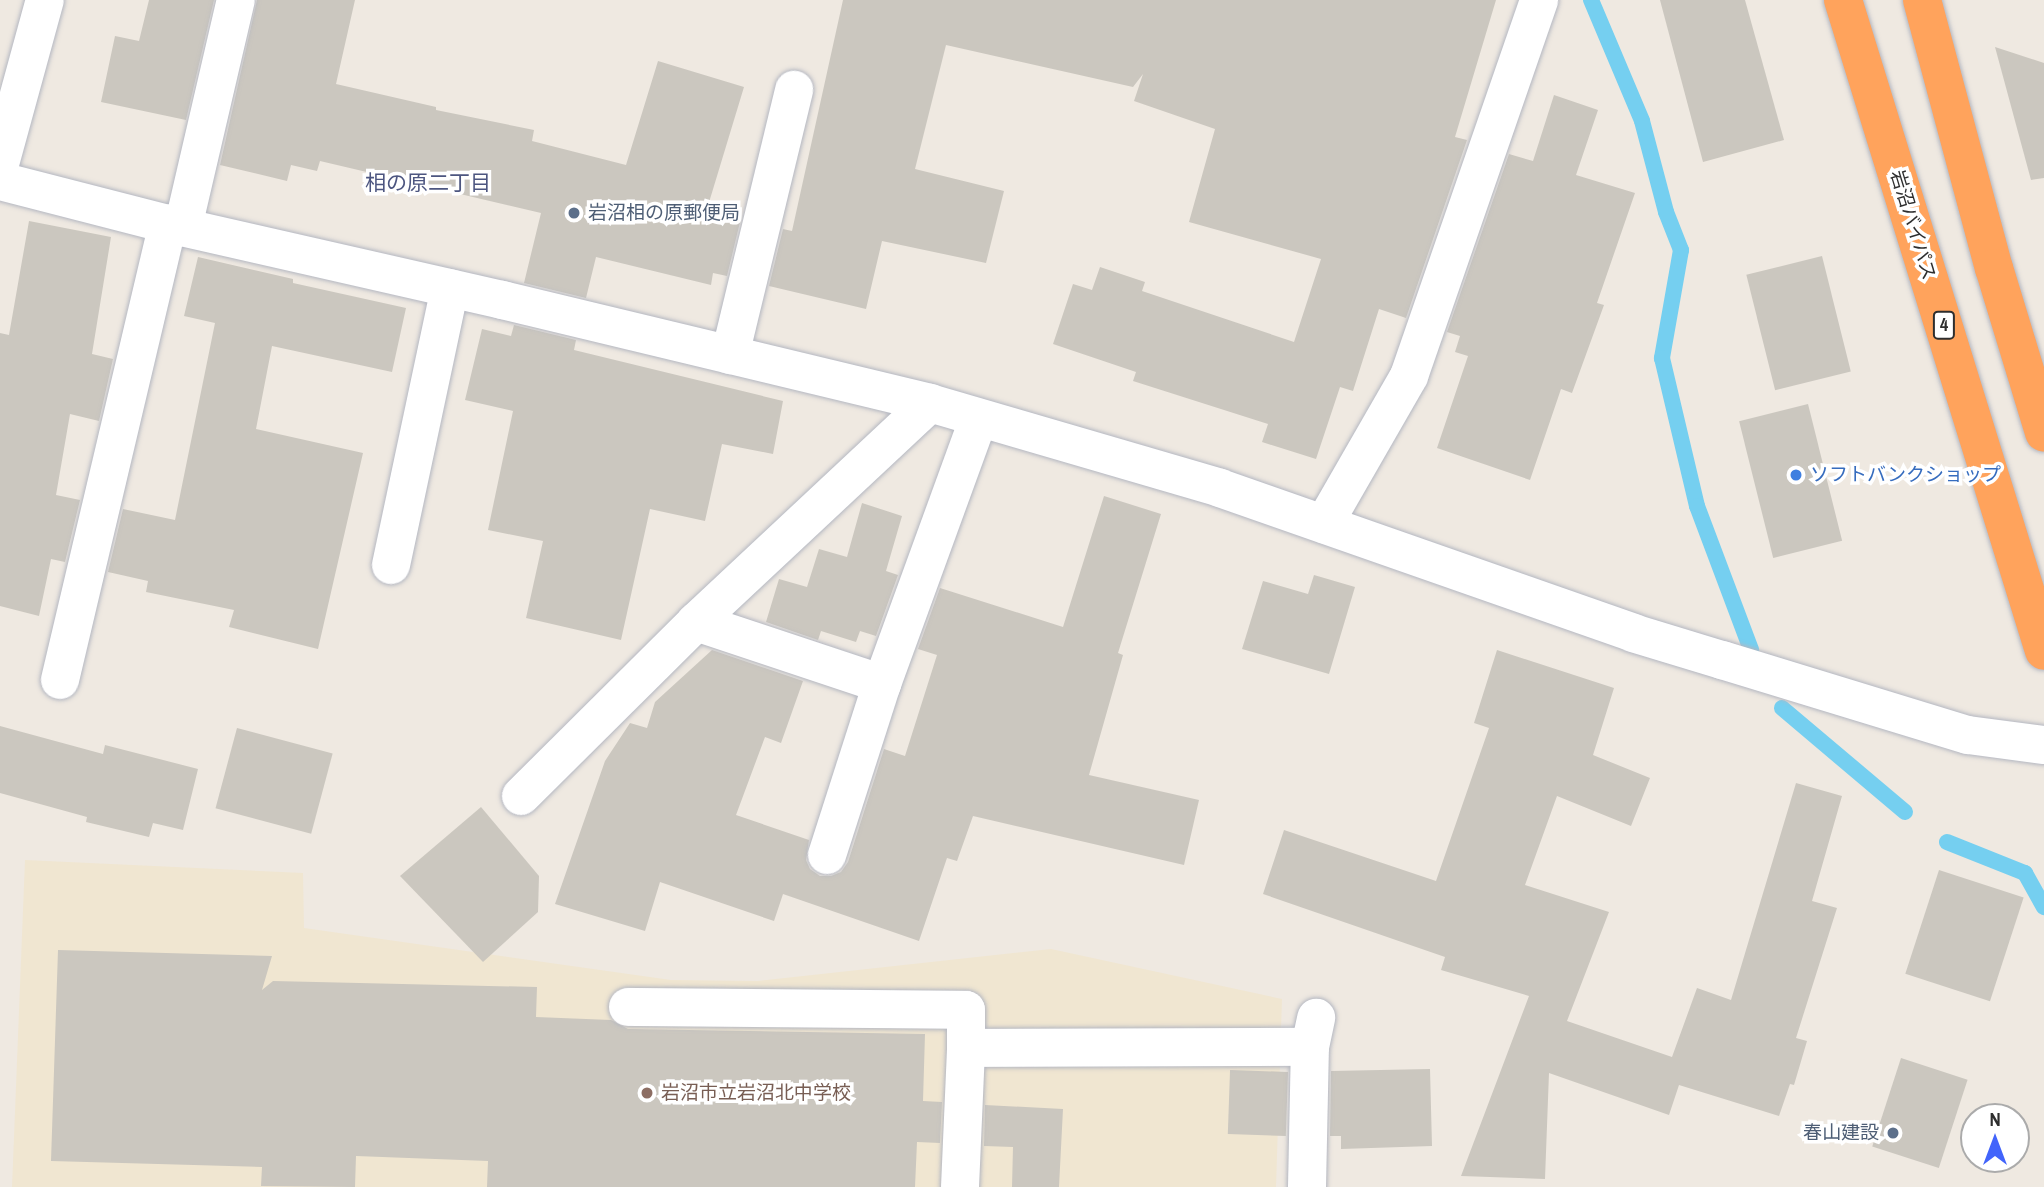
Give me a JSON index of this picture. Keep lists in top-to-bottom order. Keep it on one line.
{"streets":{"highway":["岩沼バイパス","4"]},"districts":["相の原二丁目"],"places":["岩沼相の原郵便局","ソフトバンクショップ","岩沼市立岩沼北中学校","春山建設"],"north":"top"}
